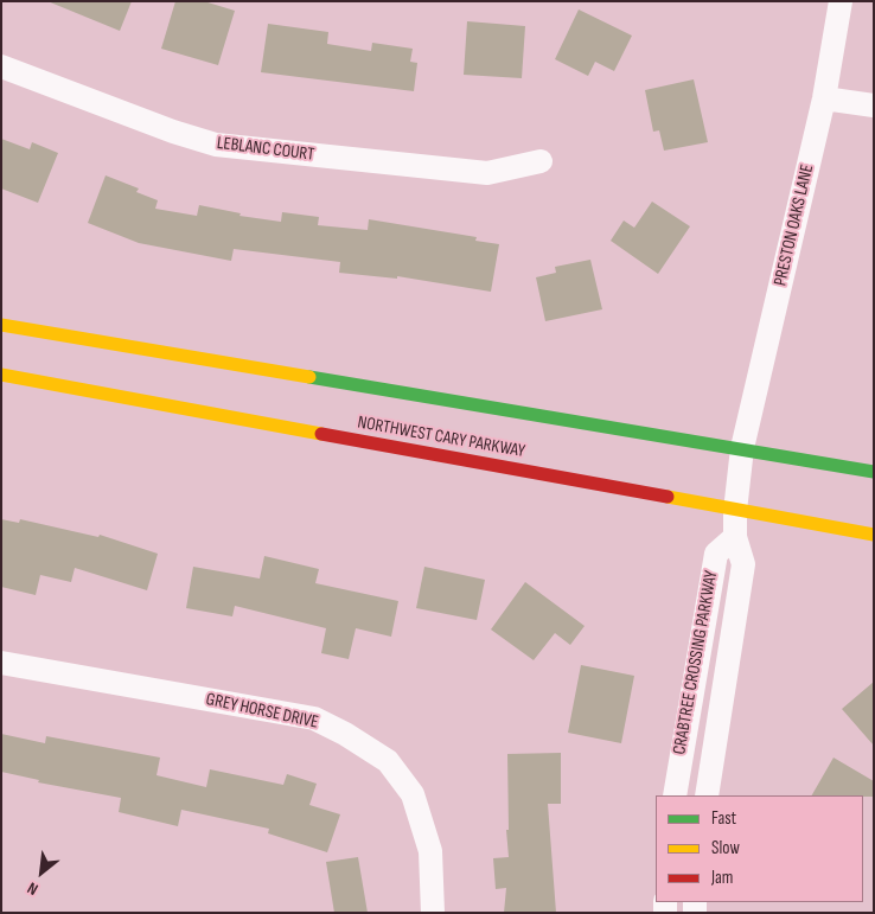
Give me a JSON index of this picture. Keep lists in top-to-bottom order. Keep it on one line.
{"streets":{"main road":["NORTHWEST CARY PARKWAY"],"street":["LEBLANC COURT","PRESTON OAKS LANE","CRABTREE CROSSING PARKWAY","GREY HORSE DRIVE"]},"crossings":[["PRESTON OAKS LANE","CRABTREE CROSSING PARKWAY"],["NORTHWEST CARY PARKWAY","CRABTREE CROSSING PARKWAY"]],"legend":["Fast","Slow","Jam"],"north":"bottom left"}
